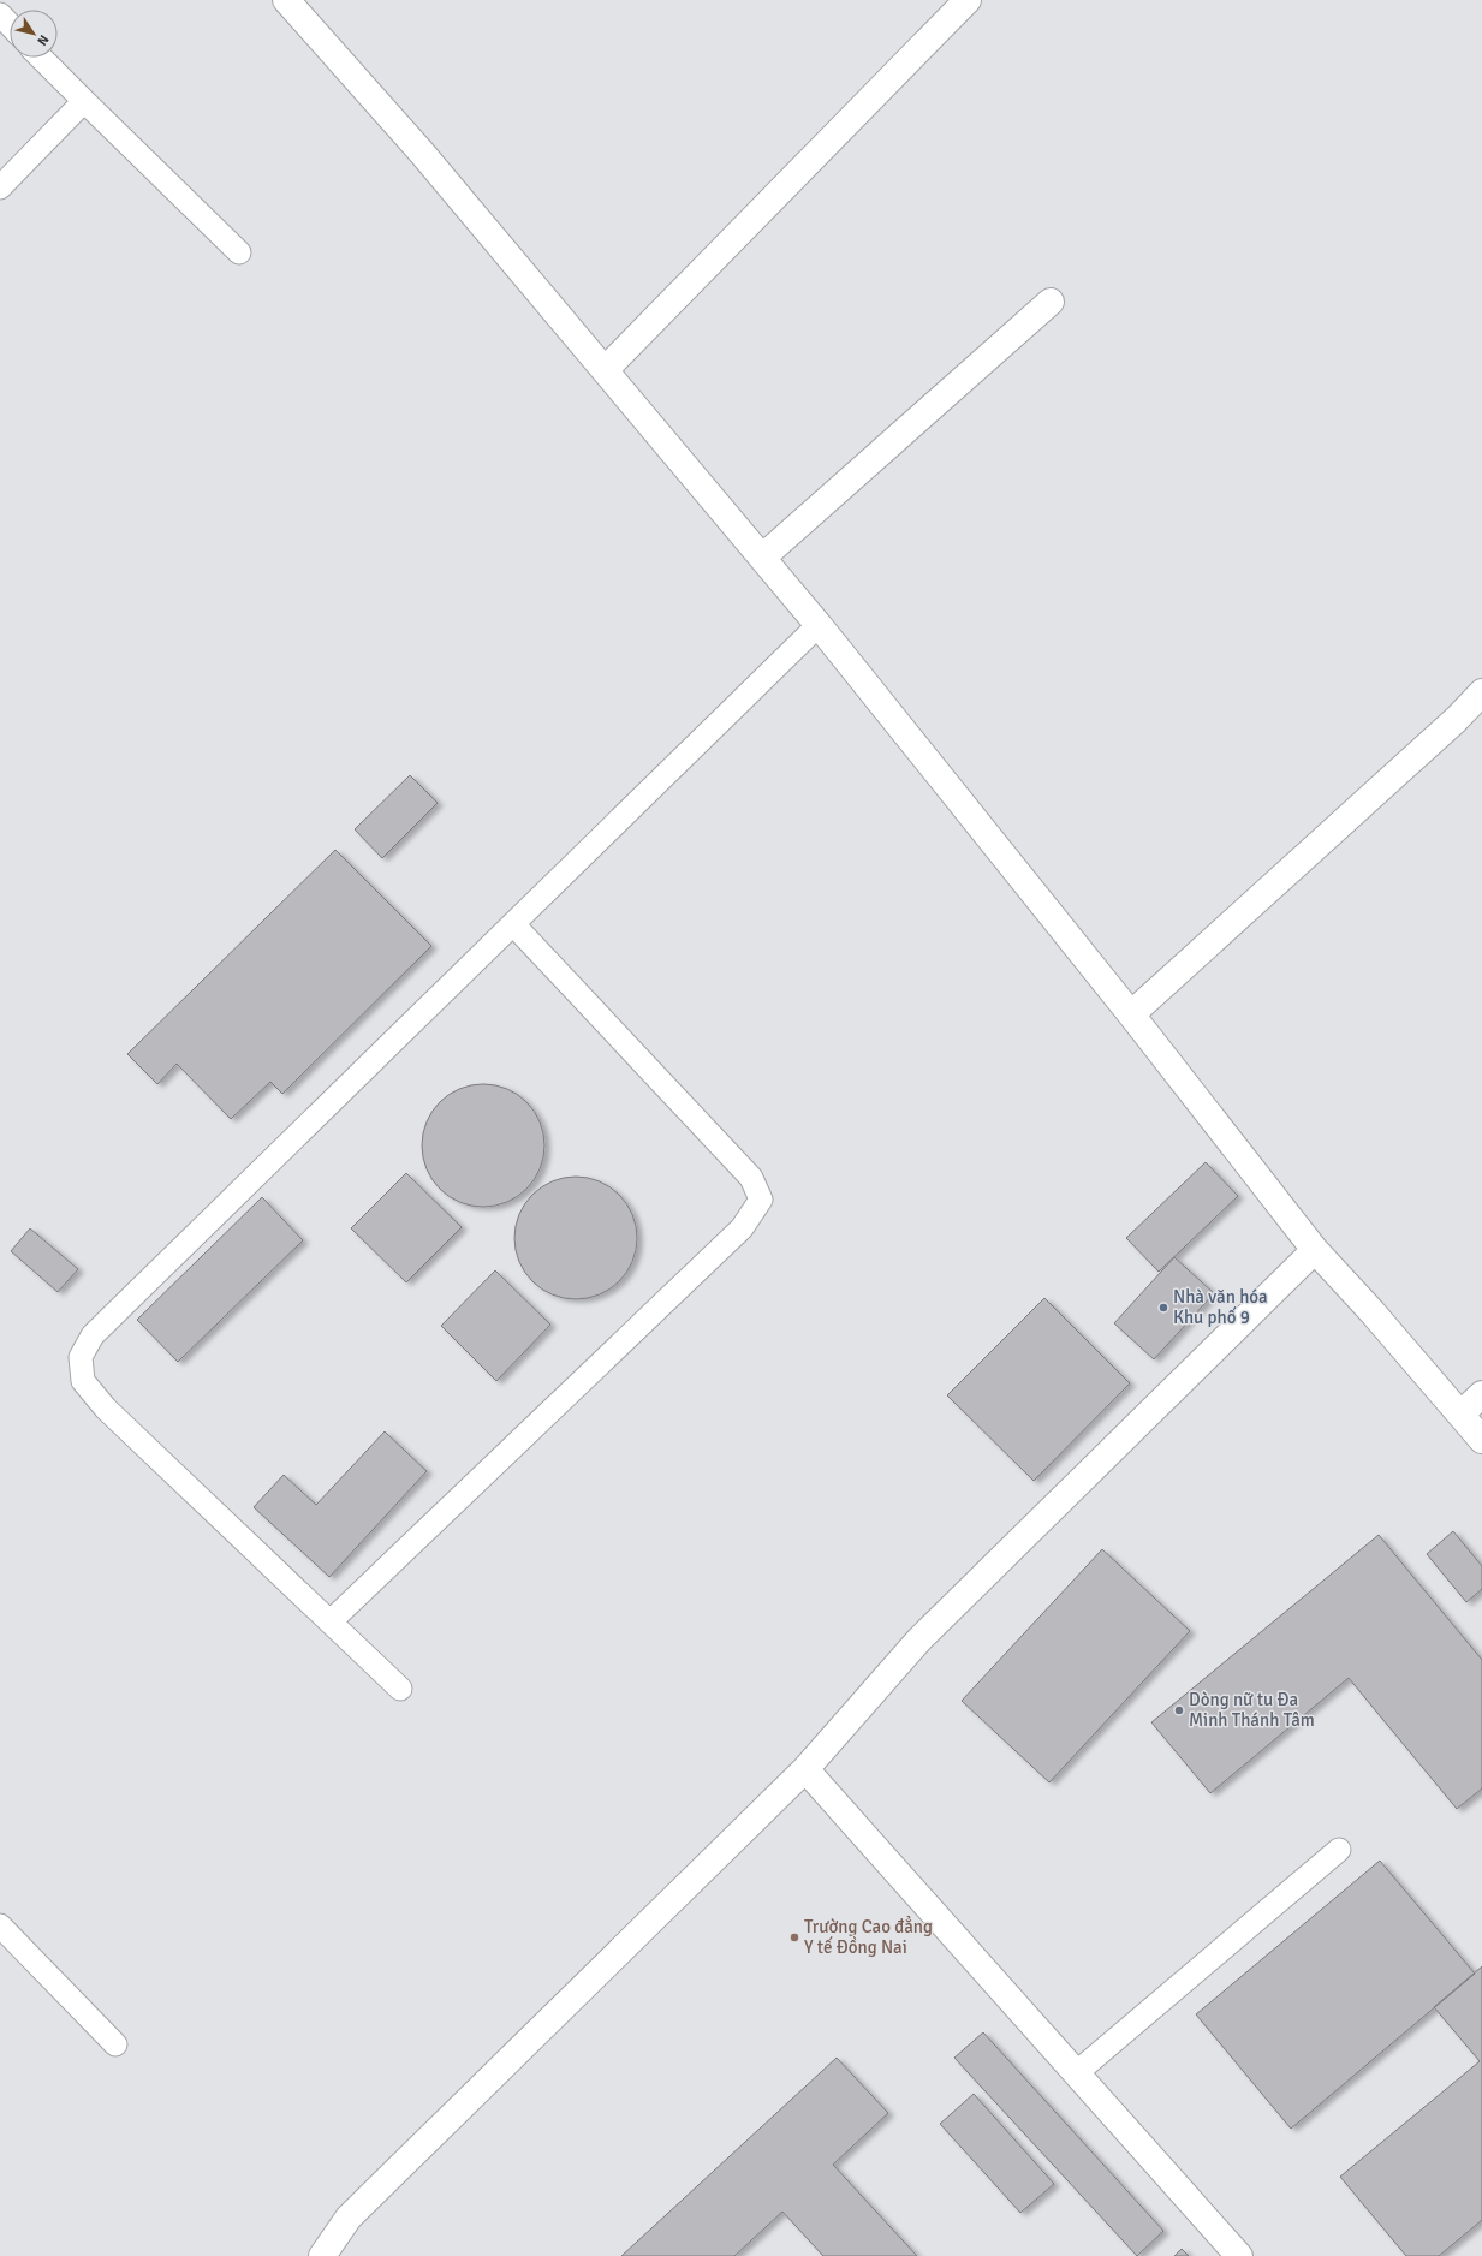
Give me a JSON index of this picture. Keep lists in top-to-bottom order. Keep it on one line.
{"places":["Nhà văn hóa Khu phố 9","Dòng nữ tu Đa Minh Thánh Tâm","Trường Cao đẳng Y tế Đồng Nai"],"north":"bottom right"}
